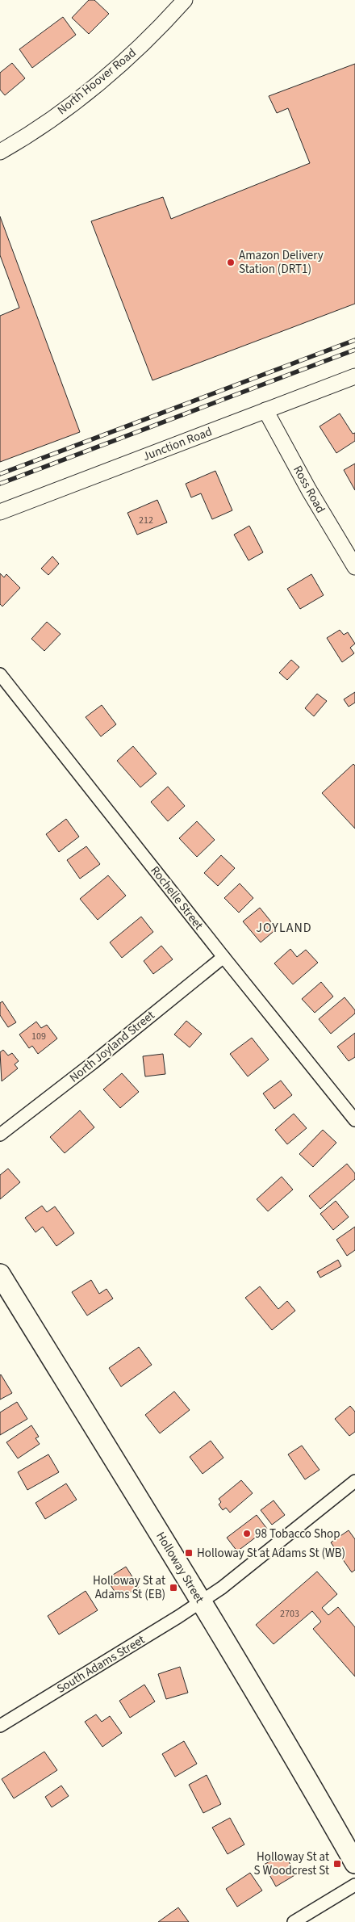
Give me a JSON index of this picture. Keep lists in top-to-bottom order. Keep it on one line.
{"streets":{"highway":["Holloway Street"],"street":["North Hoover Road","Junction Road","Ross Road","Rochelle Street","North Joyland Street","South Adams Street"]},"crossings":[["Junction Road","Ross Road"],["Rochelle Street","North Joyland Street"],["Holloway Street","South Adams Street"]],"districts":["JOYLAND"],"places":{"other":["Amazon Delivery Station (DRT1)","98 Tobacco Shop"],"transit":["Holloway St at Adams St (WB)","Holloway St at Adams St (EB)","Holloway St at S Woodcrest St"]},"house_numbers":["212","109","2703"]}
